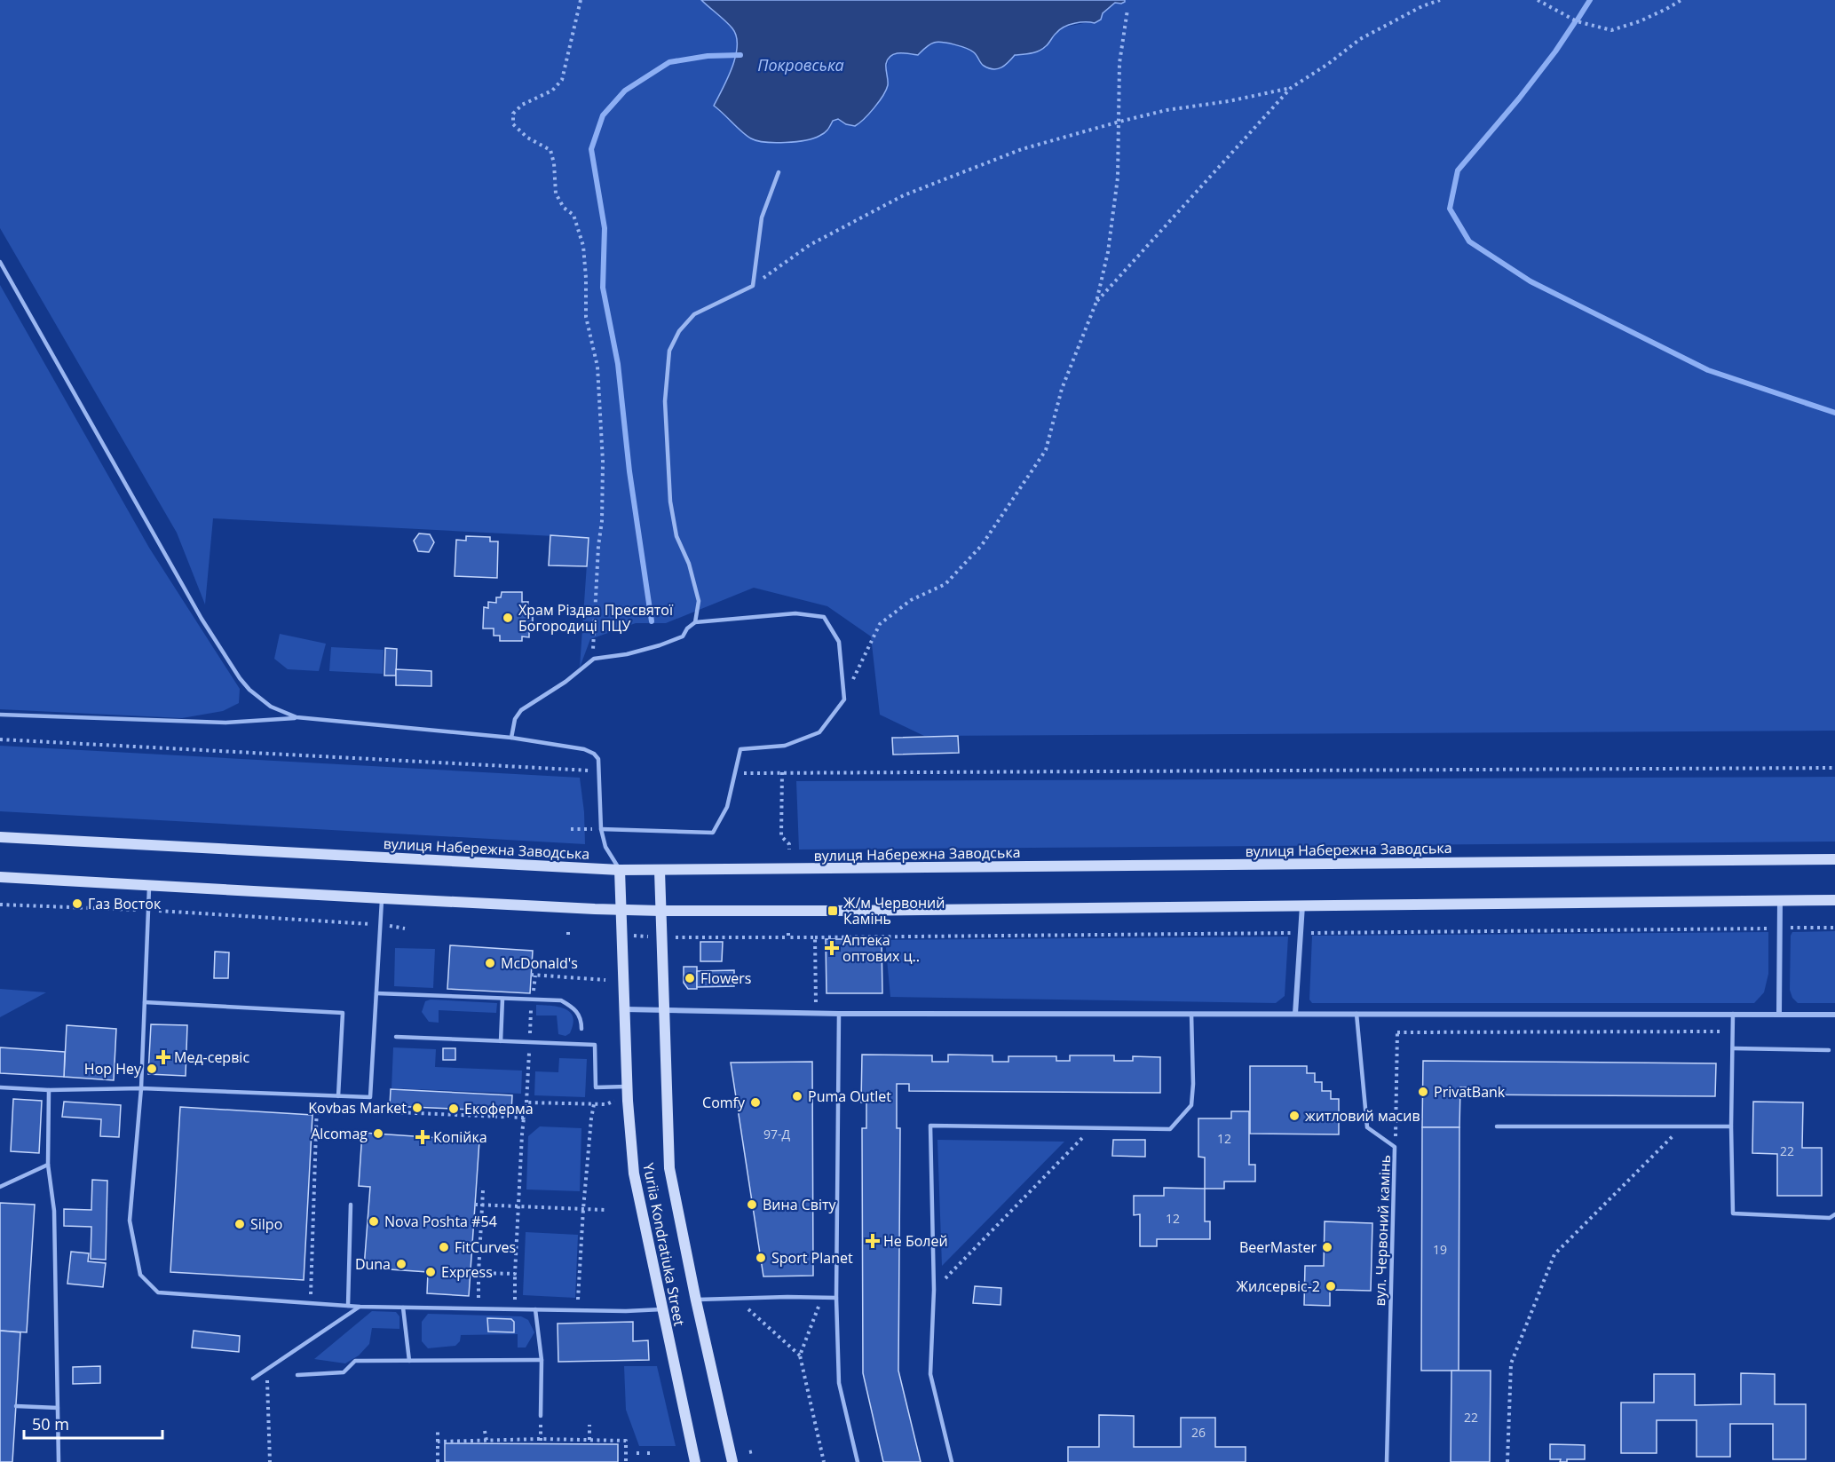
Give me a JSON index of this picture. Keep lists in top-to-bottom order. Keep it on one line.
{"streets":{"main road":["вулиця Набережна Заводська","Yuriia Kondratiuka Street"],"lane":["вул. Червоний камінь"]},"crossings":[["вулиця Набережна Заводська","Yuriia Kondratiuka Street"]],"water":["Покровська"],"places":{"other":["Храм Різдва Пресвятої Богородиці ПЦУ","Газ Восток","McDonald's","Flowers","Hop Hey","PrivatBank","Puma Outlet","Comfy","Kovbas Market","Екоферма","житловий масив","Alcomag","Вина Світу","Nova Poshta #54","Silpo","FitCurves","BeerMaster","Sport Planet","Duna","Express","Жилсервіс-2"],"transit":["Ж/м Червоний Камінь"],"health":["Аптека оптових ц‥","Мед-сервіс","Копійка","Не Болей"]},"house_numbers":["97-Д","12","22","12","19","22","26"],"scale_bar":"50 m"}
